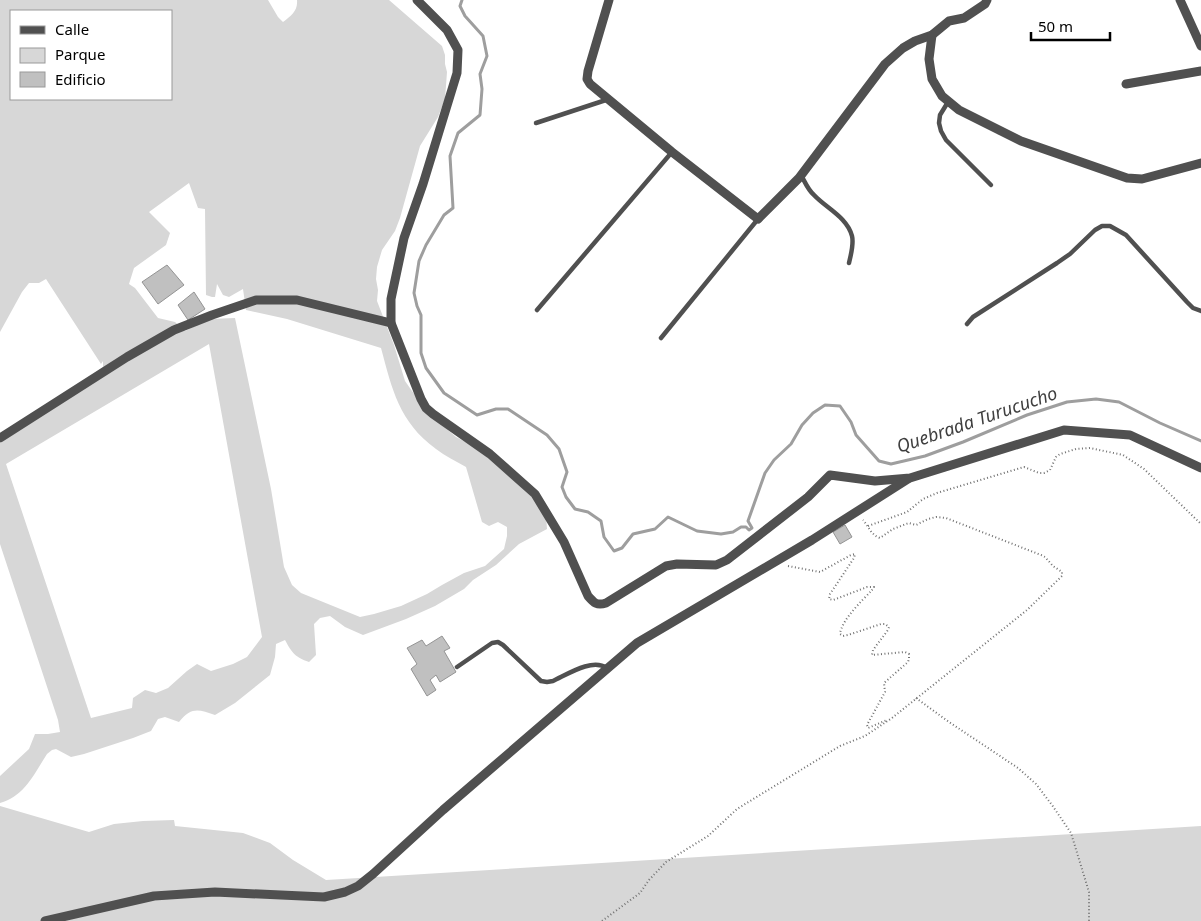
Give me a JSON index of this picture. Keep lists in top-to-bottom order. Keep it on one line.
{"water":["Quebrada Turucucho"],"legend":["Calle","Parque","Edificio"],"scale_bar":"50 m"}
